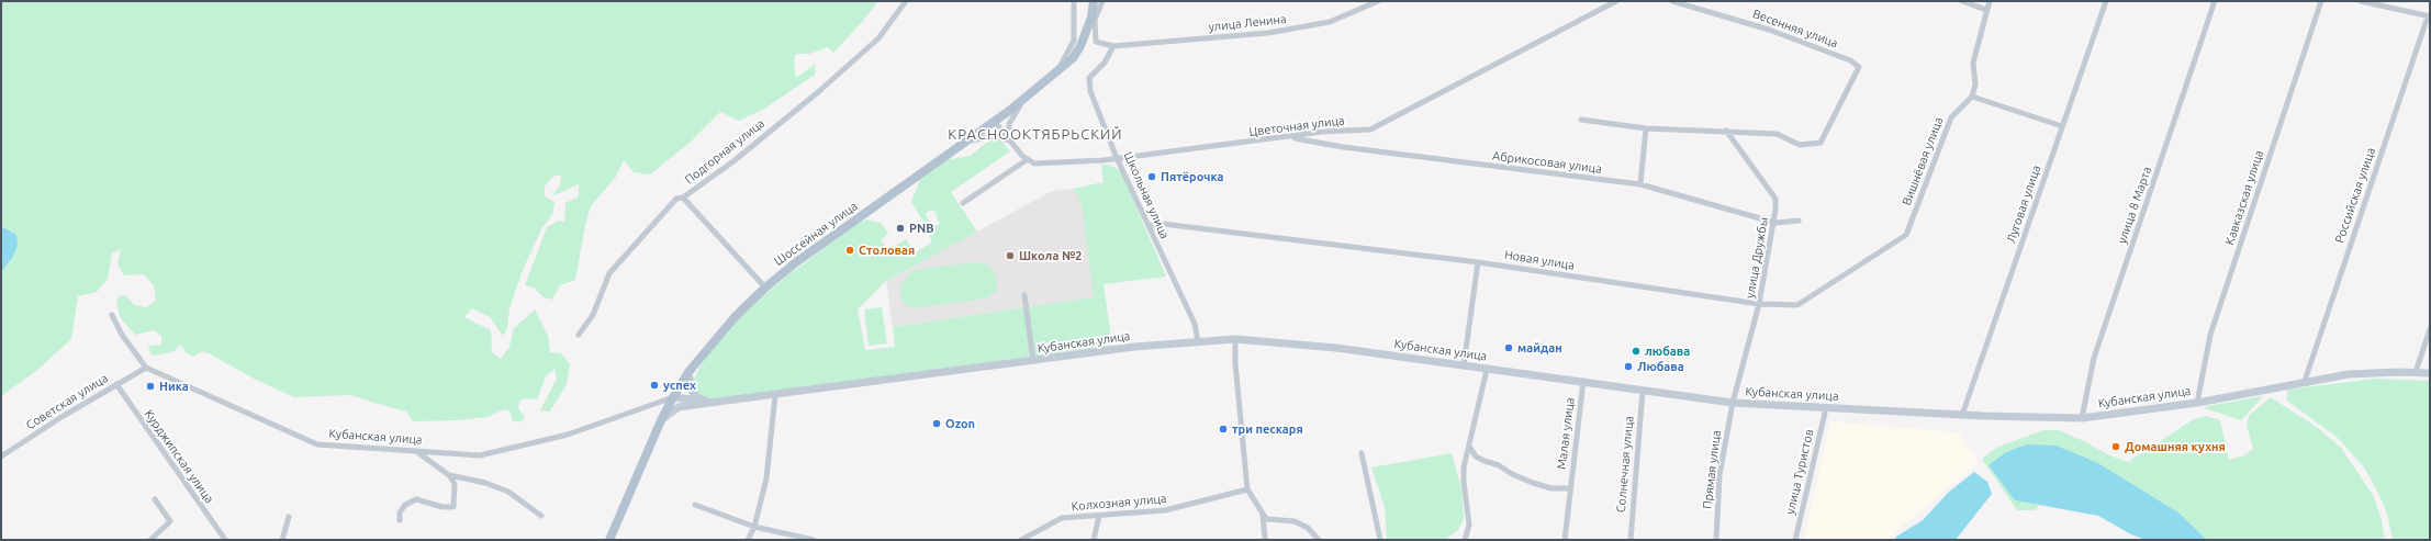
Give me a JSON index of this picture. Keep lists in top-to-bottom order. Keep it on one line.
{"streets":{"main road":["Шоссейная улица","Кубанская улица"],"street":["улица Ленина","Весенняя улица","Цветочная улица","Подгорная улица","Вишнёвая улица","Абрикосовая улица","Школьная улица","Российская улица","Кавказская улица","Луговая улица","улица 8 Марта","улица Дружбы","Новая улица","Советская улица","Малая улица","Курджипская улица","Солнечная улица","Прямая улица","улица Туристов","Колхозная улица"]},"crossings":[["улица Ленина","Школьная улица"],["Весенняя улица","улица Дружбы"],["Цветочная улица","Абрикосовая улица"],["Цветочная улица","Школьная улица"],["Вишнёвая улица","Новая улица"],["Абрикосовая улица","улица Дружбы"],["Школьная улица","Новая улица"],["Школьная улица","Кубанская улица"],["Российская улица","Кубанская улица"],["Кавказская улица","Кубанская улица"],["Луговая улица","Кубанская улица"],["улица 8 Марта","Кубанская улица"],["Шоссейная улица","Кубанская улица"],["улица Дружбы","Новая улица"],["улица Дружбы","Кубанская улица"],["улица Дружбы","Прямая улица"],["Кубанская улица","Советская улица"],["Кубанская улица","Малая улица"],["Кубанская улица","Солнечная улица"],["Кубанская улица","Прямая улица"],["Кубанская улица","улица Туристов"],["Советская улица","Курджипская улица"]],"districts":["КРАСНООКТЯБРЬСКИЙ"],"places":["Пятёрочка","PNB","Столовая","Школа №2","майдан","любава","Любава","успех","Ника","Ozon","три пескаря","Домашняя кухня"]}
